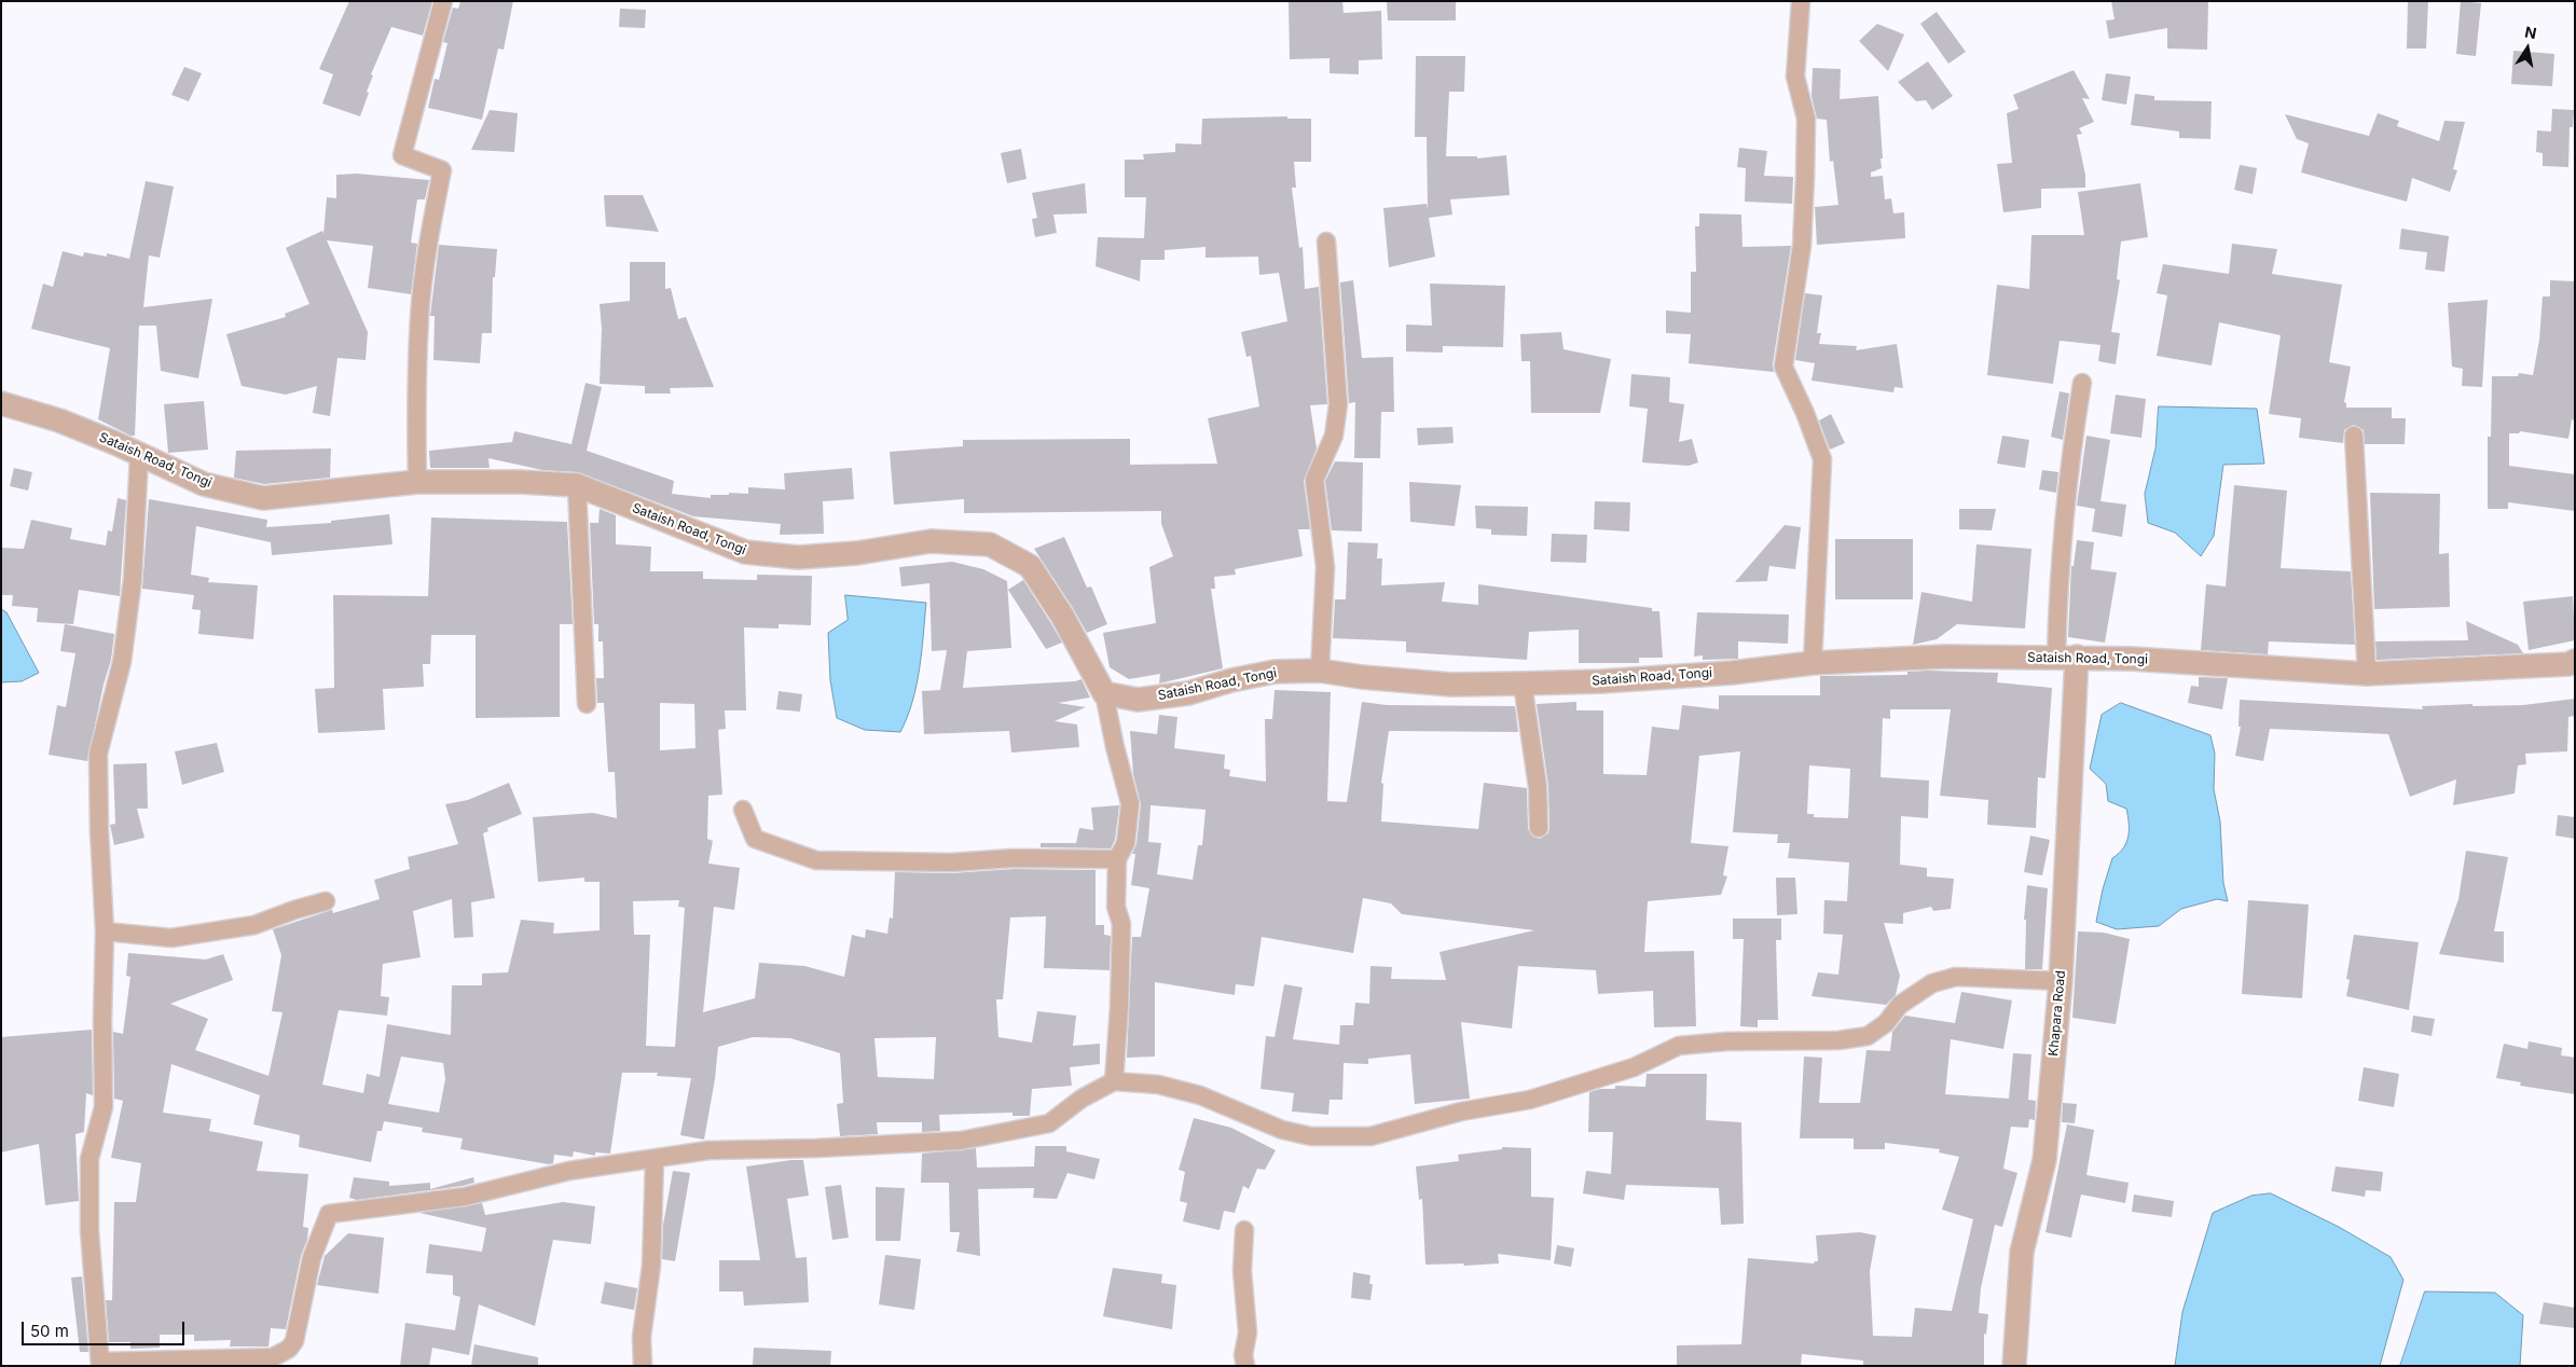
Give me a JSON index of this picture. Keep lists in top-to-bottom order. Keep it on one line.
{"streets":{"street":["Sataish Road, Tongi","Khapara Road"]},"crossings":[["Sataish Road, Tongi","Khapara Road"]],"scale_bar":"50 m","north":"top"}
